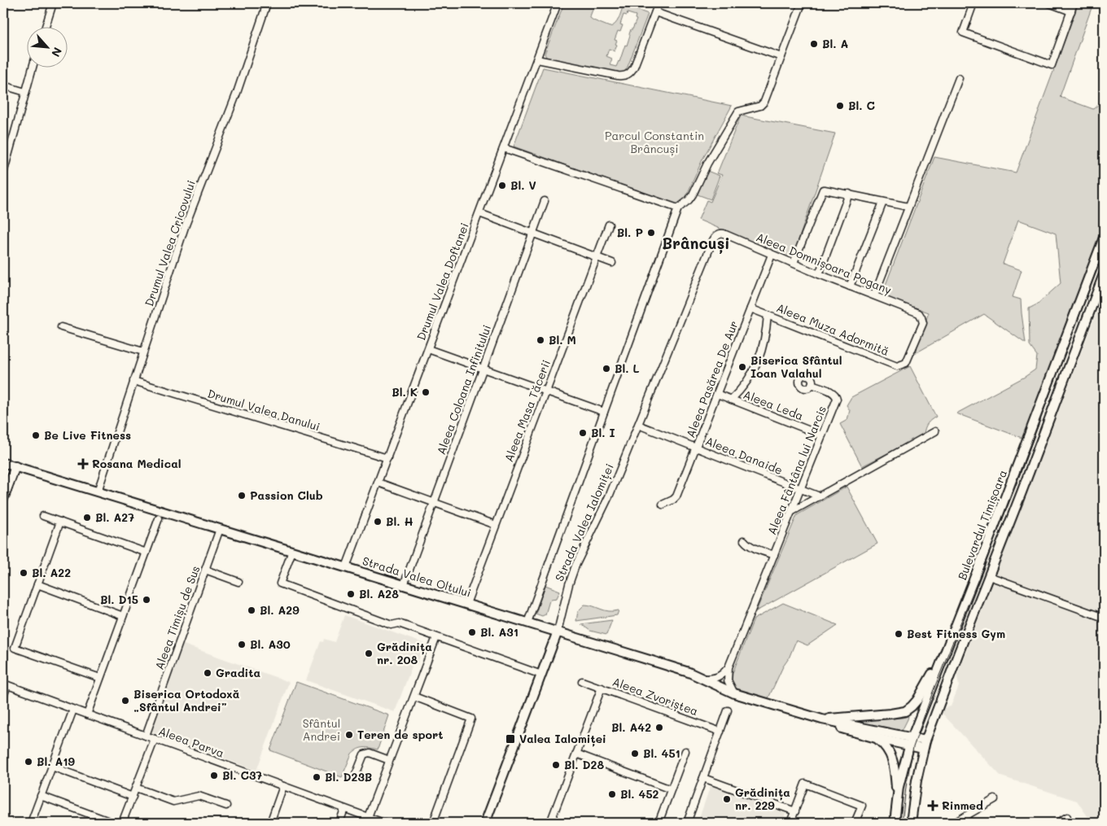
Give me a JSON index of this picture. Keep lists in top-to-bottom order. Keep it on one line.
{"streets":{"main road":["Strada Valea Ialomiței","Bulevardul Timișoara","Strada Valea Oltului"],"street":["Drumul Valea Cricovului","Aleea Domnișoara Pogany","Drumul Valea Doftanei","Aleea Muza Adormită","Aleea Pasărea De Aur","Aleea Coloana Infinitului","Aleea Leda","Drumul Valea Danului","Aleea Masa Tăcerii","Aleea Danaide","Aleea Fântâna lui Narcis","Aleea Timișu de Sus","Aleea Zvoriștea","Aleea Parva"]},"crossings":[["Drumul Valea Cricovului","Drumul Valea Danului"],["Drumul Valea Cricovului","Strada Valea Oltului"],["Aleea Domnișoara Pogany","Aleea Muza Adormită"],["Aleea Domnișoara Pogany","Aleea Pasărea De Aur"],["Aleea Domnișoara Pogany","Strada Valea Ialomiței"],["Drumul Valea Doftanei","Drumul Valea Danului"],["Drumul Valea Doftanei","Strada Valea Oltului"],["Aleea Muza Adormită","Aleea Pasărea De Aur"],["Aleea Pasărea De Aur","Aleea Leda"],["Aleea Pasărea De Aur","Aleea Danaide"],["Aleea Coloana Infinitului","Strada Valea Oltului"],["Aleea Leda","Aleea Fântâna lui Narcis"],["Aleea Masa Tăcerii","Strada Valea Oltului"],["Aleea Danaide","Aleea Fântâna lui Narcis"],["Aleea Danaide","Strada Valea Ialomiței"],["Aleea Fântâna lui Narcis","Strada Valea Oltului"],["Strada Valea Ialomiței","Strada Valea Oltului"],["Bulevardul Timișoara","Strada Valea Oltului"],["Strada Valea Oltului","Aleea Timișu de Sus"],["Aleea Timișu de Sus","Aleea Parva"]],"districts":["Brâncuși"],"parks":["Parcul Constantin Brâncuși","Sfântul Andrei"],"places":{"other":["Bl. A","Bl. C","Bl. V","Bl. P","Bl. M","Biserica Sfântul Ioan Valahul","Bl. L","Bl. K","Bl. I","Be Live Fitness","Passion Club","Bl. A27","Bl. H","Bl. A22","Bl. A28","Bl. D15","Bl. A29","Bl. A31","Best Fitness Gym","Bl. A30","Grădinița nr. 208","Gradita","Biserica Ortodoxă „Sfântul Andrei”","Bl. A42","Teren de sport","Bl. 451","Bl. A19","Bl. D28","Bl. C37","Bl. D23B","Bl. 452","Grădinița nr. 229"],"health":["Rosana Medical","Rinmed"],"transit":["Valea Ialomiței"]},"north":"bottom right"}
